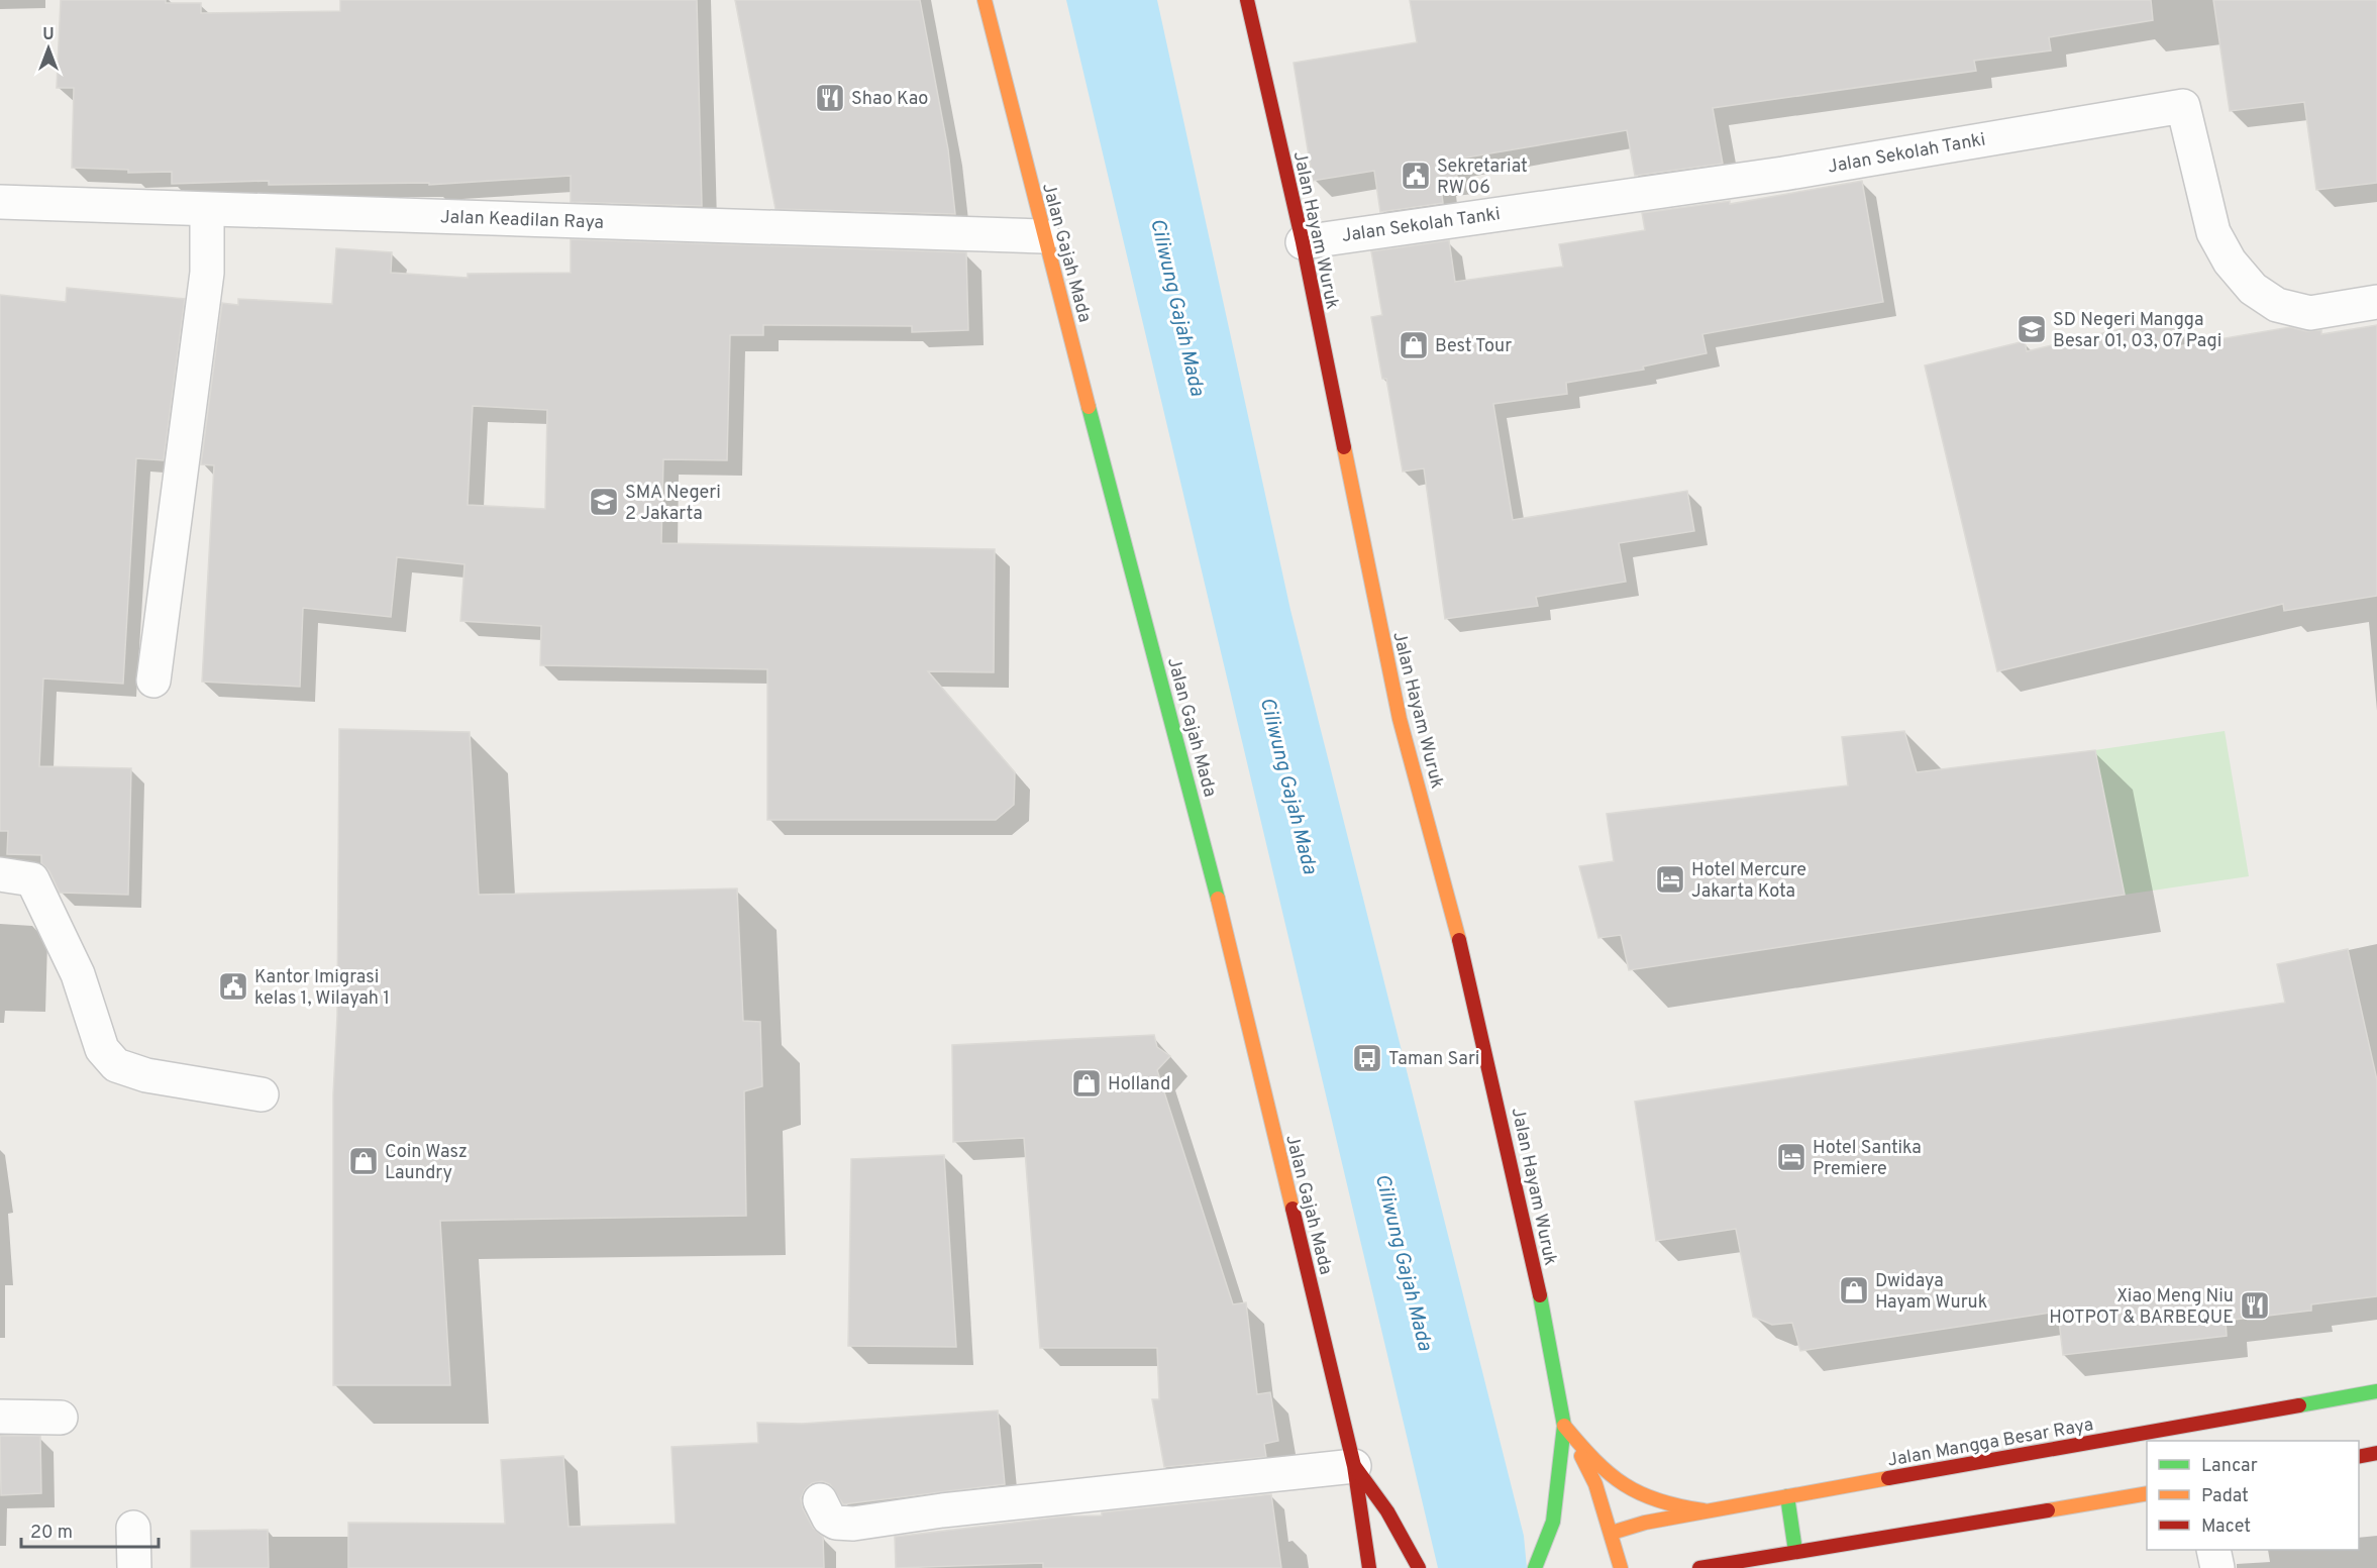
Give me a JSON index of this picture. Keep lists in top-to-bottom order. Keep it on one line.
{"streets":{"main road":["Jalan Hayam Wuruk","Jalan Gajah Mada","Jalan Mangga Besar Raya"],"street":["Jalan Sekolah Tanki","Jalan Keadilan Raya"]},"crossings":[["Jalan Sekolah Tanki","Jalan Hayam Wuruk"],["Jalan Keadilan Raya","Jalan Gajah Mada"],["Jalan Hayam Wuruk","Jalan Mangga Besar Raya"]],"water":["Ciliwung Gajah Mada"],"places":{"restaurant":["Shao Kao","Xiao Meng Niu HOTPOT & BARBEQUE"],"public building":["Sekretariat RW 06","Kantor Imigrasi kelas 1, Wilayah 1"],"school or university":["SD Negeri Mangga Besar 01, 03, 07 Pagi","SMA Negeri 2 Jakarta"],"shop":["Best Tour","Holland","Coin Wasz Laundry","Dwidaya Hayam Wuruk"],"hotel":["Hotel Mercure Jakarta Kota","Hotel Santika Premiere"],"bus stop":["Taman Sari"]},"legend":["Lancar","Padat","Macet"],"scale_bar":"20 m","north":"top"}
